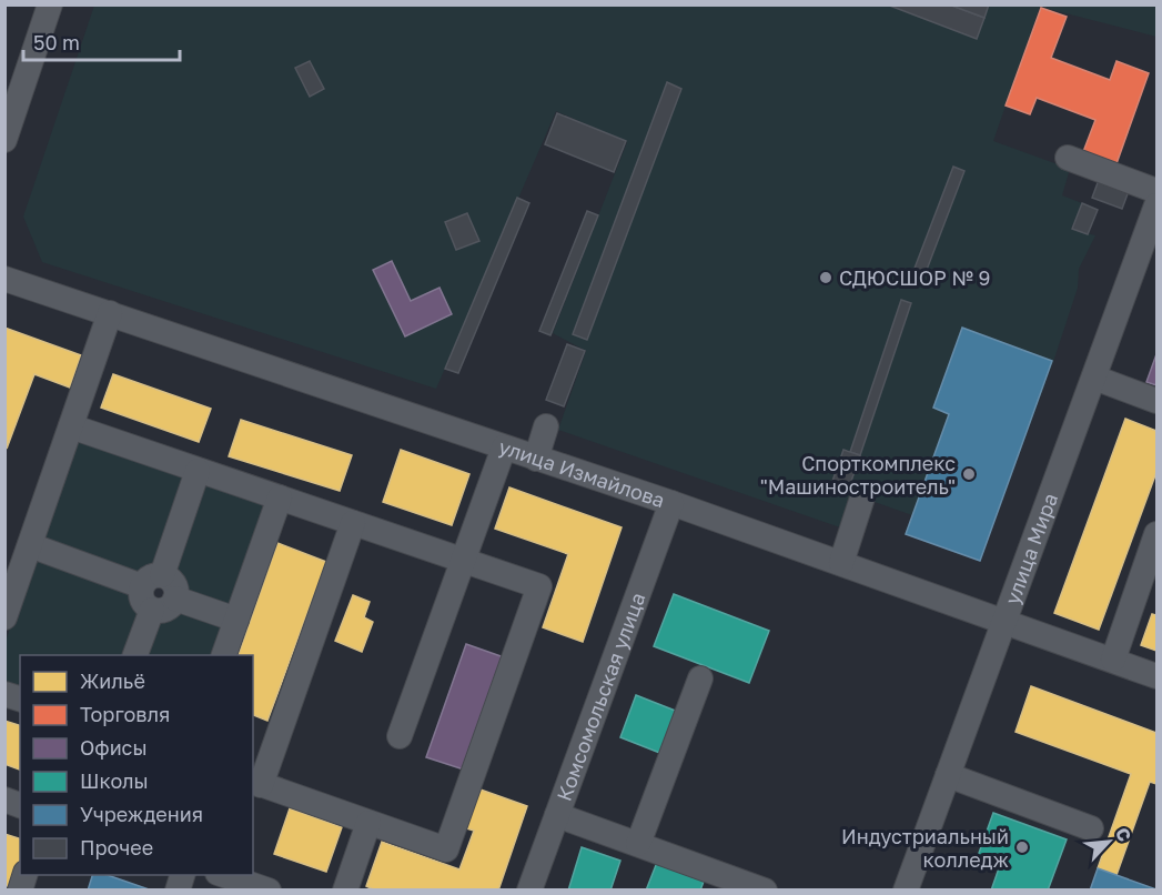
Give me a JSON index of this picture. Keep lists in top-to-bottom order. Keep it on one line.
{"streets":{"street":["улица Измайлова","улица Мира","Комсомольская улица"]},"crossings":[["улица Измайлова","улица Мира"],["улица Измайлова","Комсомольская улица"]],"places":["СДЮСШОР № 9","Спорткомплекс \"Машиностроитель\"","Индустриальный колледж"],"legend":["Жильё","Торговля","Офисы","Школы","Учреждения","Прочее"],"scale_bar":"50 m","north":"top right"}
